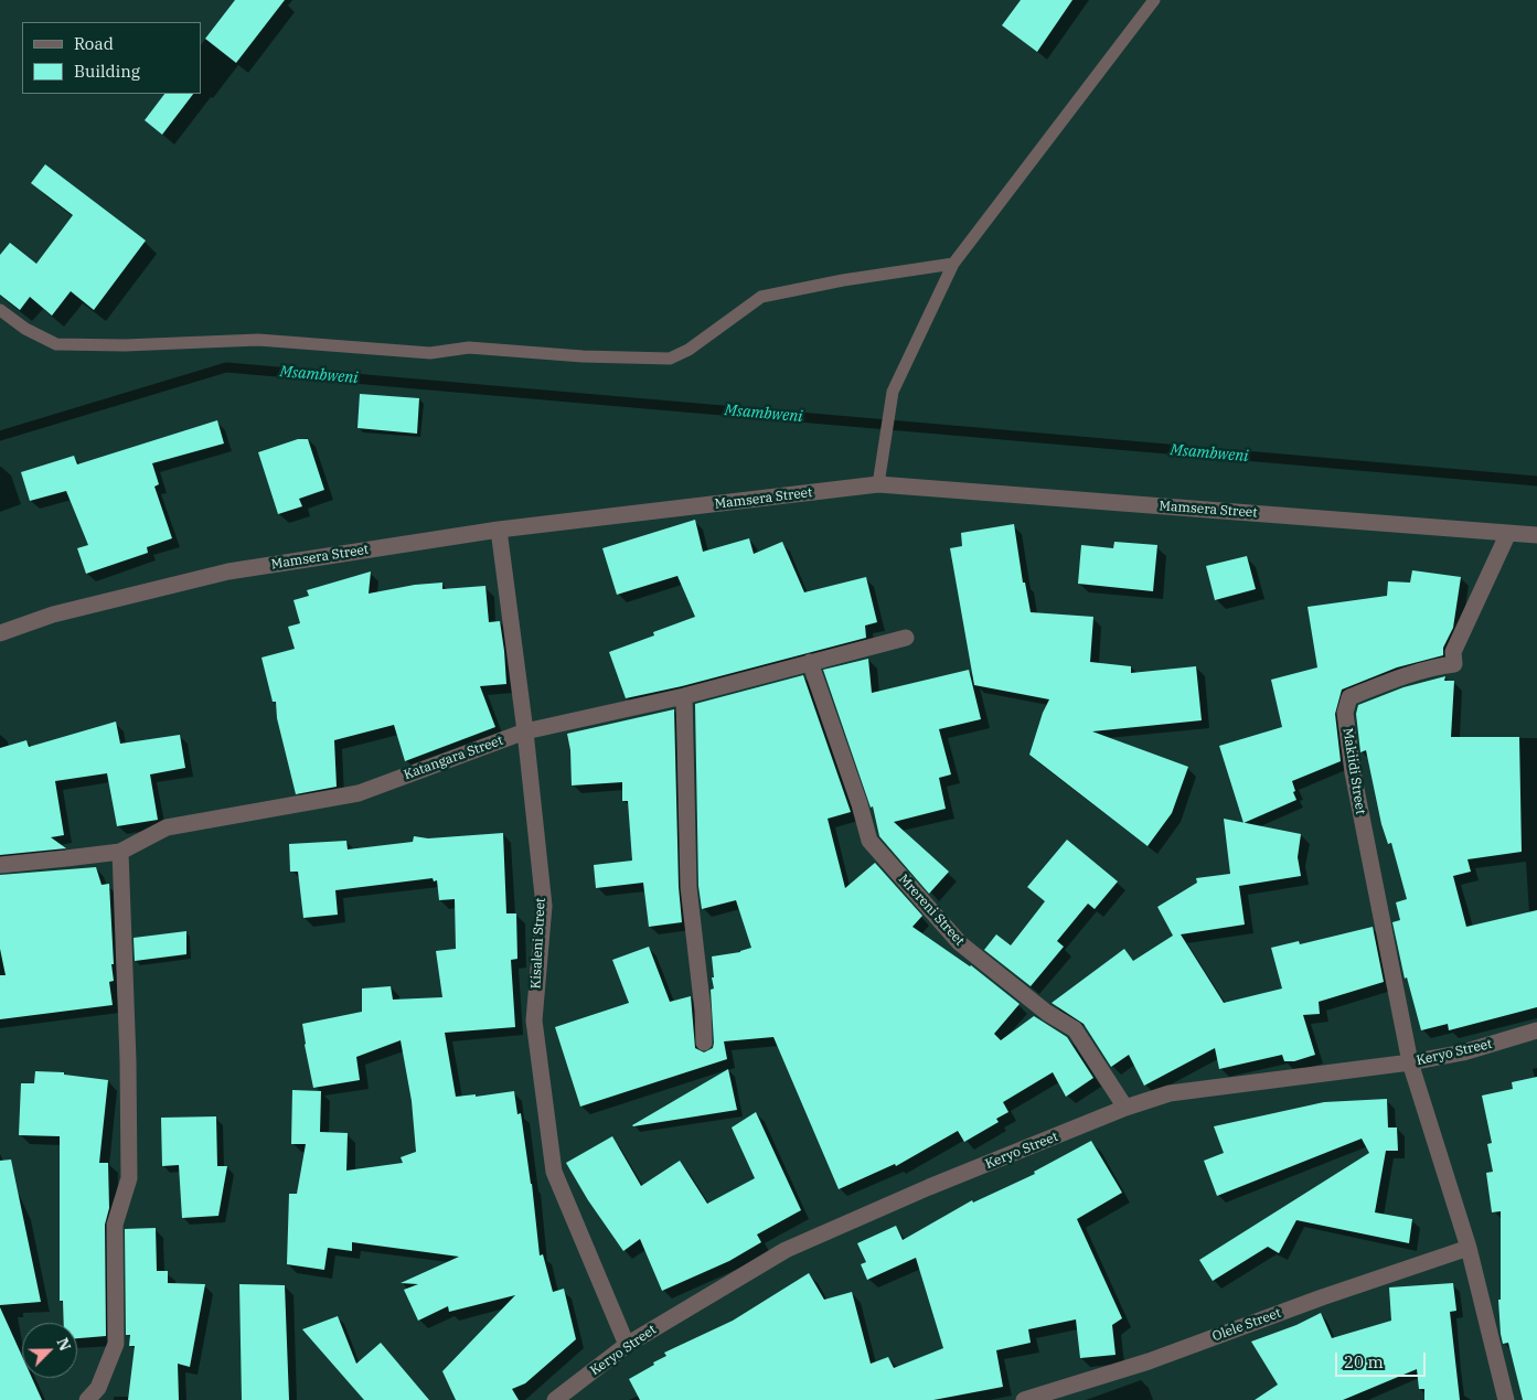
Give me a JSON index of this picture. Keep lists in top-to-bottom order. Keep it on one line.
{"streets":{"street":["Mamsera Street","Katangara Street","Makiidi Street","Mrereni Street","Kisaleni Street","Keryo Street","Olele Street"]},"crossings":[["Mamsera Street","Makiidi Street"],["Mamsera Street","Kisaleni Street"],["Katangara Street","Mrereni Street"],["Katangara Street","Kisaleni Street"],["Makiidi Street","Keryo Street"],["Mrereni Street","Keryo Street"],["Kisaleni Street","Keryo Street"]],"water":["Msambweni"],"legend":["Road","Building"],"scale_bar":"20 m","north":"top right"}
